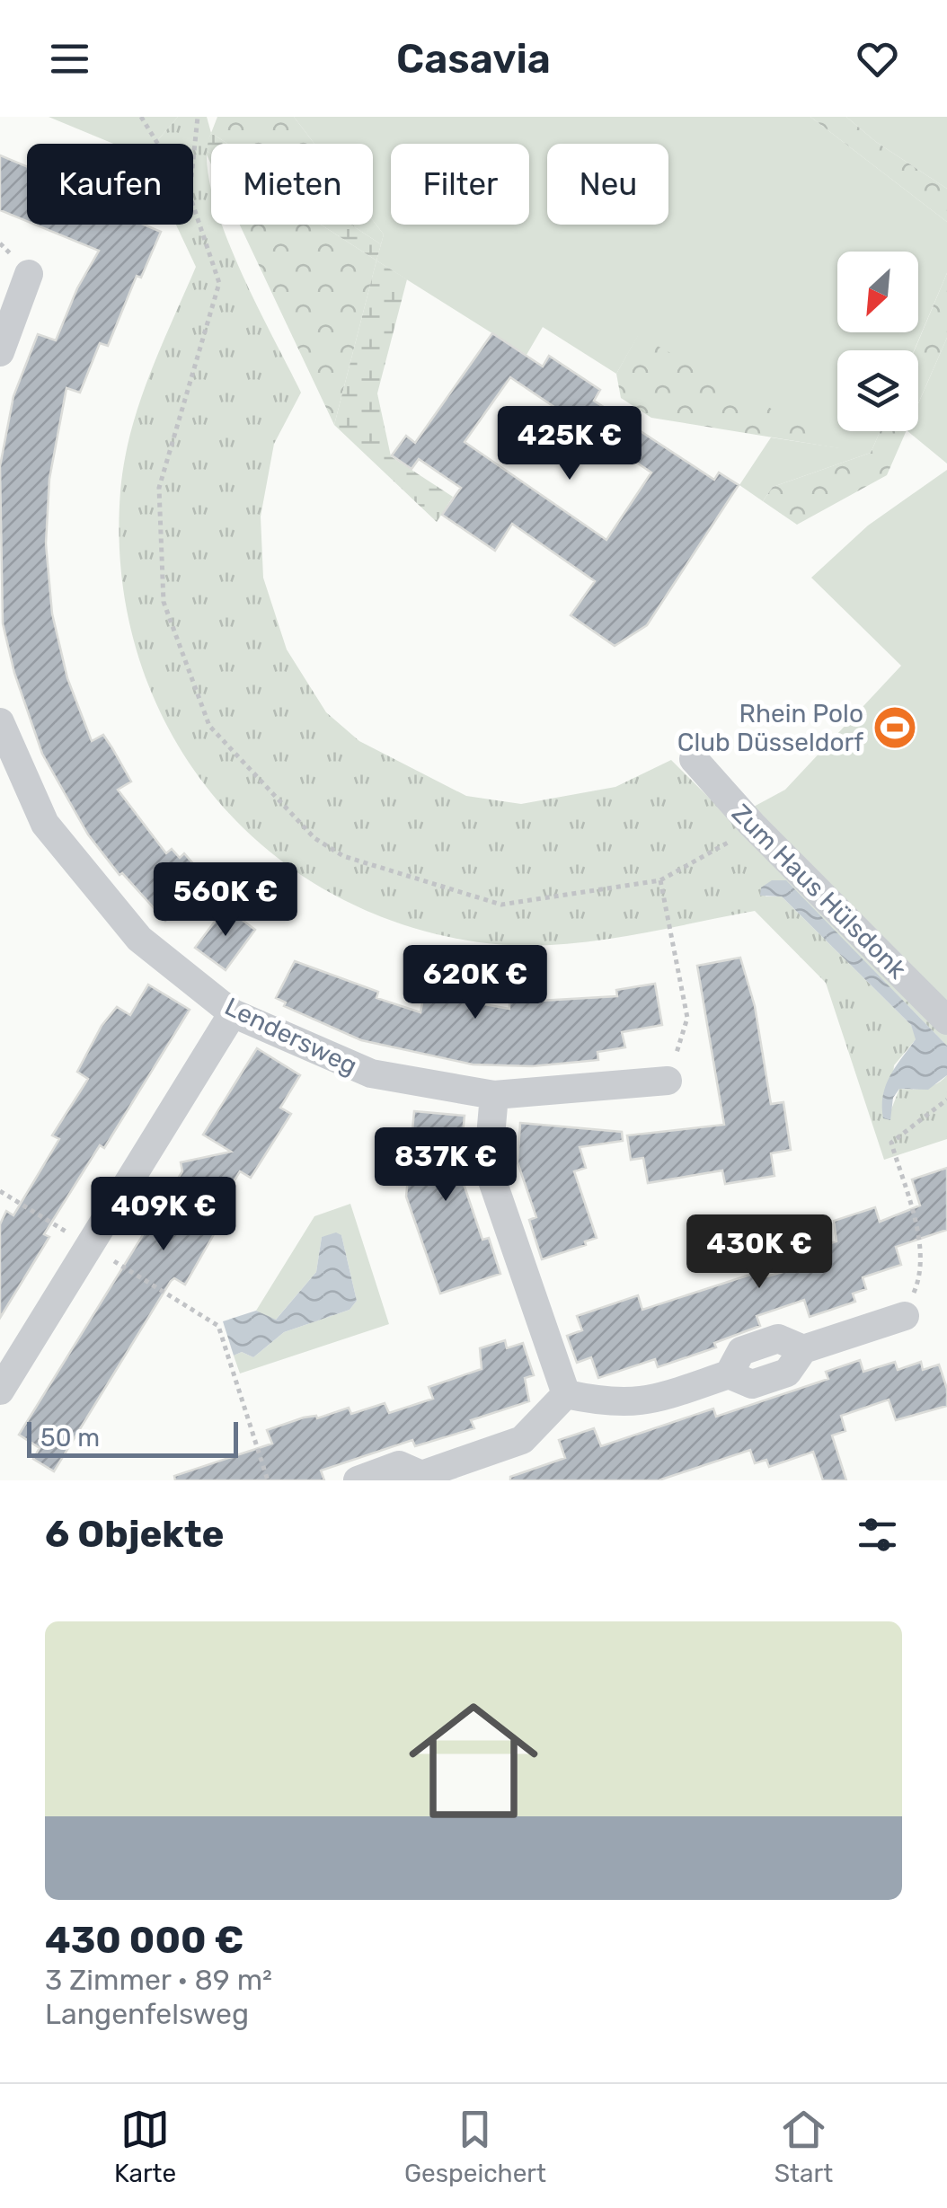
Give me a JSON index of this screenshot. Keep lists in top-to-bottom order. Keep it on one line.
{"streets":{"street":["Zum Haus Hülsdonk","Lendersweg"]},"places":{"sports":["Rhein Polo Club Düsseldorf"]},"scale_bar":"50 m","north":"bottom left","page":{"header":"Casavia","chip":["Kaufen","Mieten","Filter","Neu"],"price":["425K €","560K €","620K €","837K €","409K €","430K €"],"scale":"50 m","heading":"6 Objekte","list":[{"name":"430 000 €","note":"3 Zimmer · 89 m² · Langenfelsweg"}],"tabs":["Karte","Gespeichert","Start"]}}
